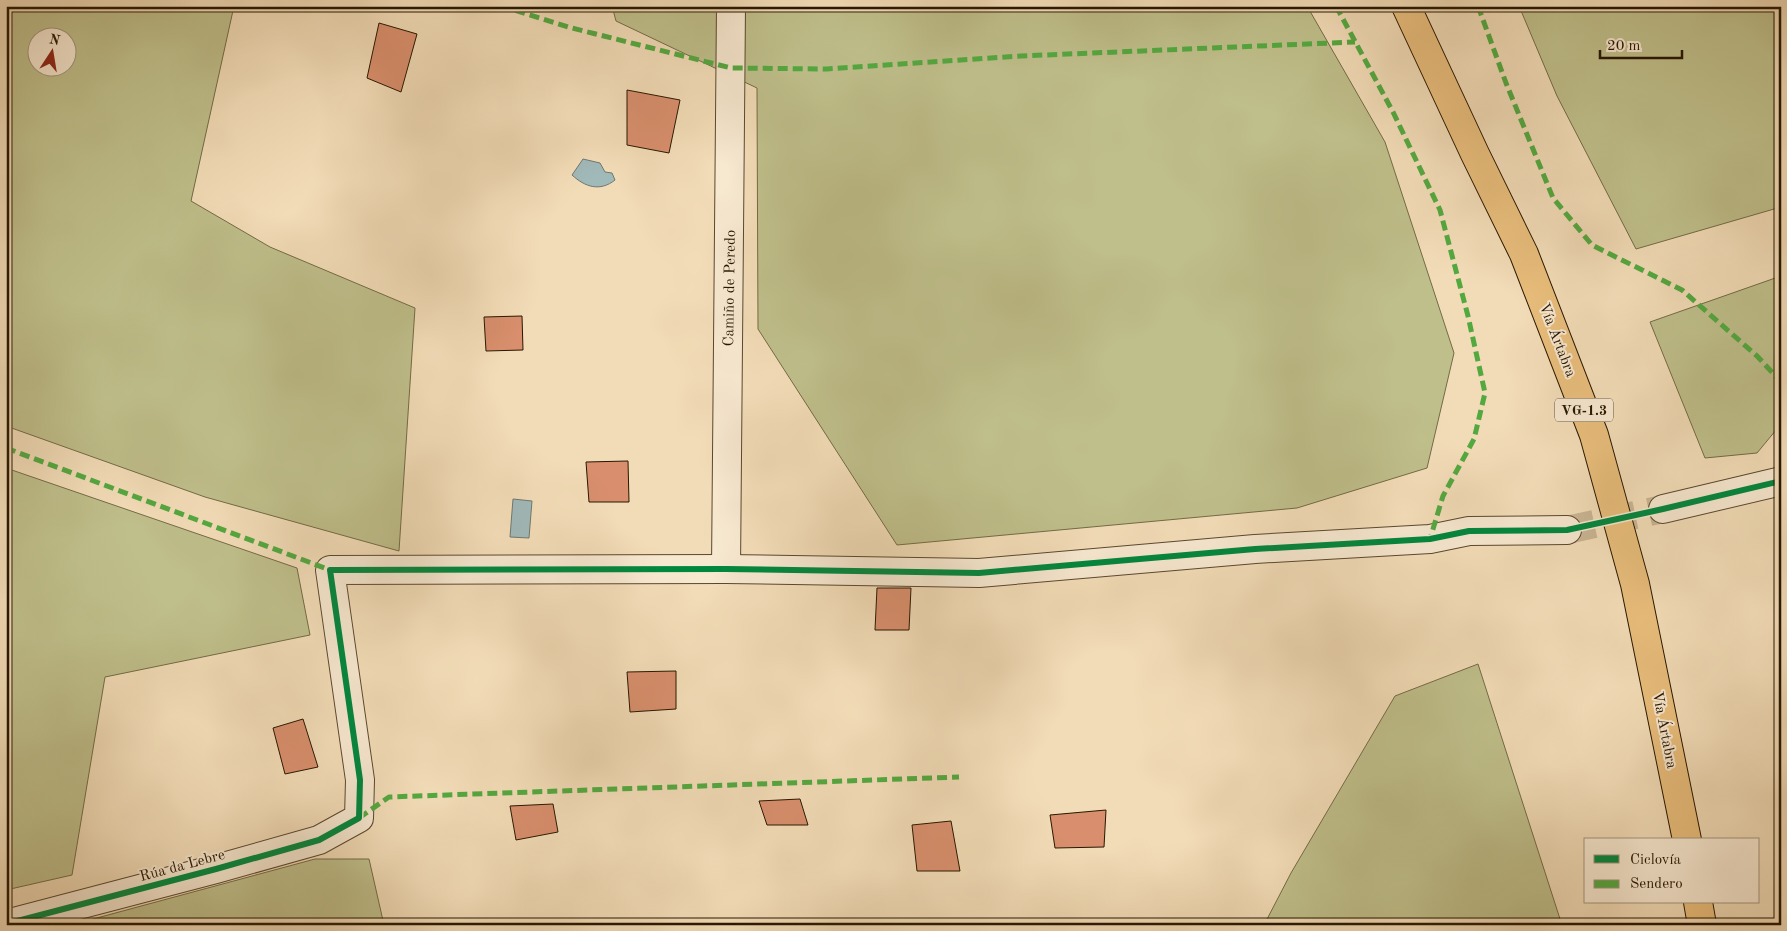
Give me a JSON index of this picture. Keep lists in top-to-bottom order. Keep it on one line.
{"streets":{"highway":["Vía Ártabra","VG-1.3"],"street":["Camiño de Peredo","Rúa da Lebre"]},"crossings":[["Camiño de Peredo","Rúa da Lebre"]],"legend":["Ciclovía","Sendero"],"scale_bar":"20 m","north":"top"}
